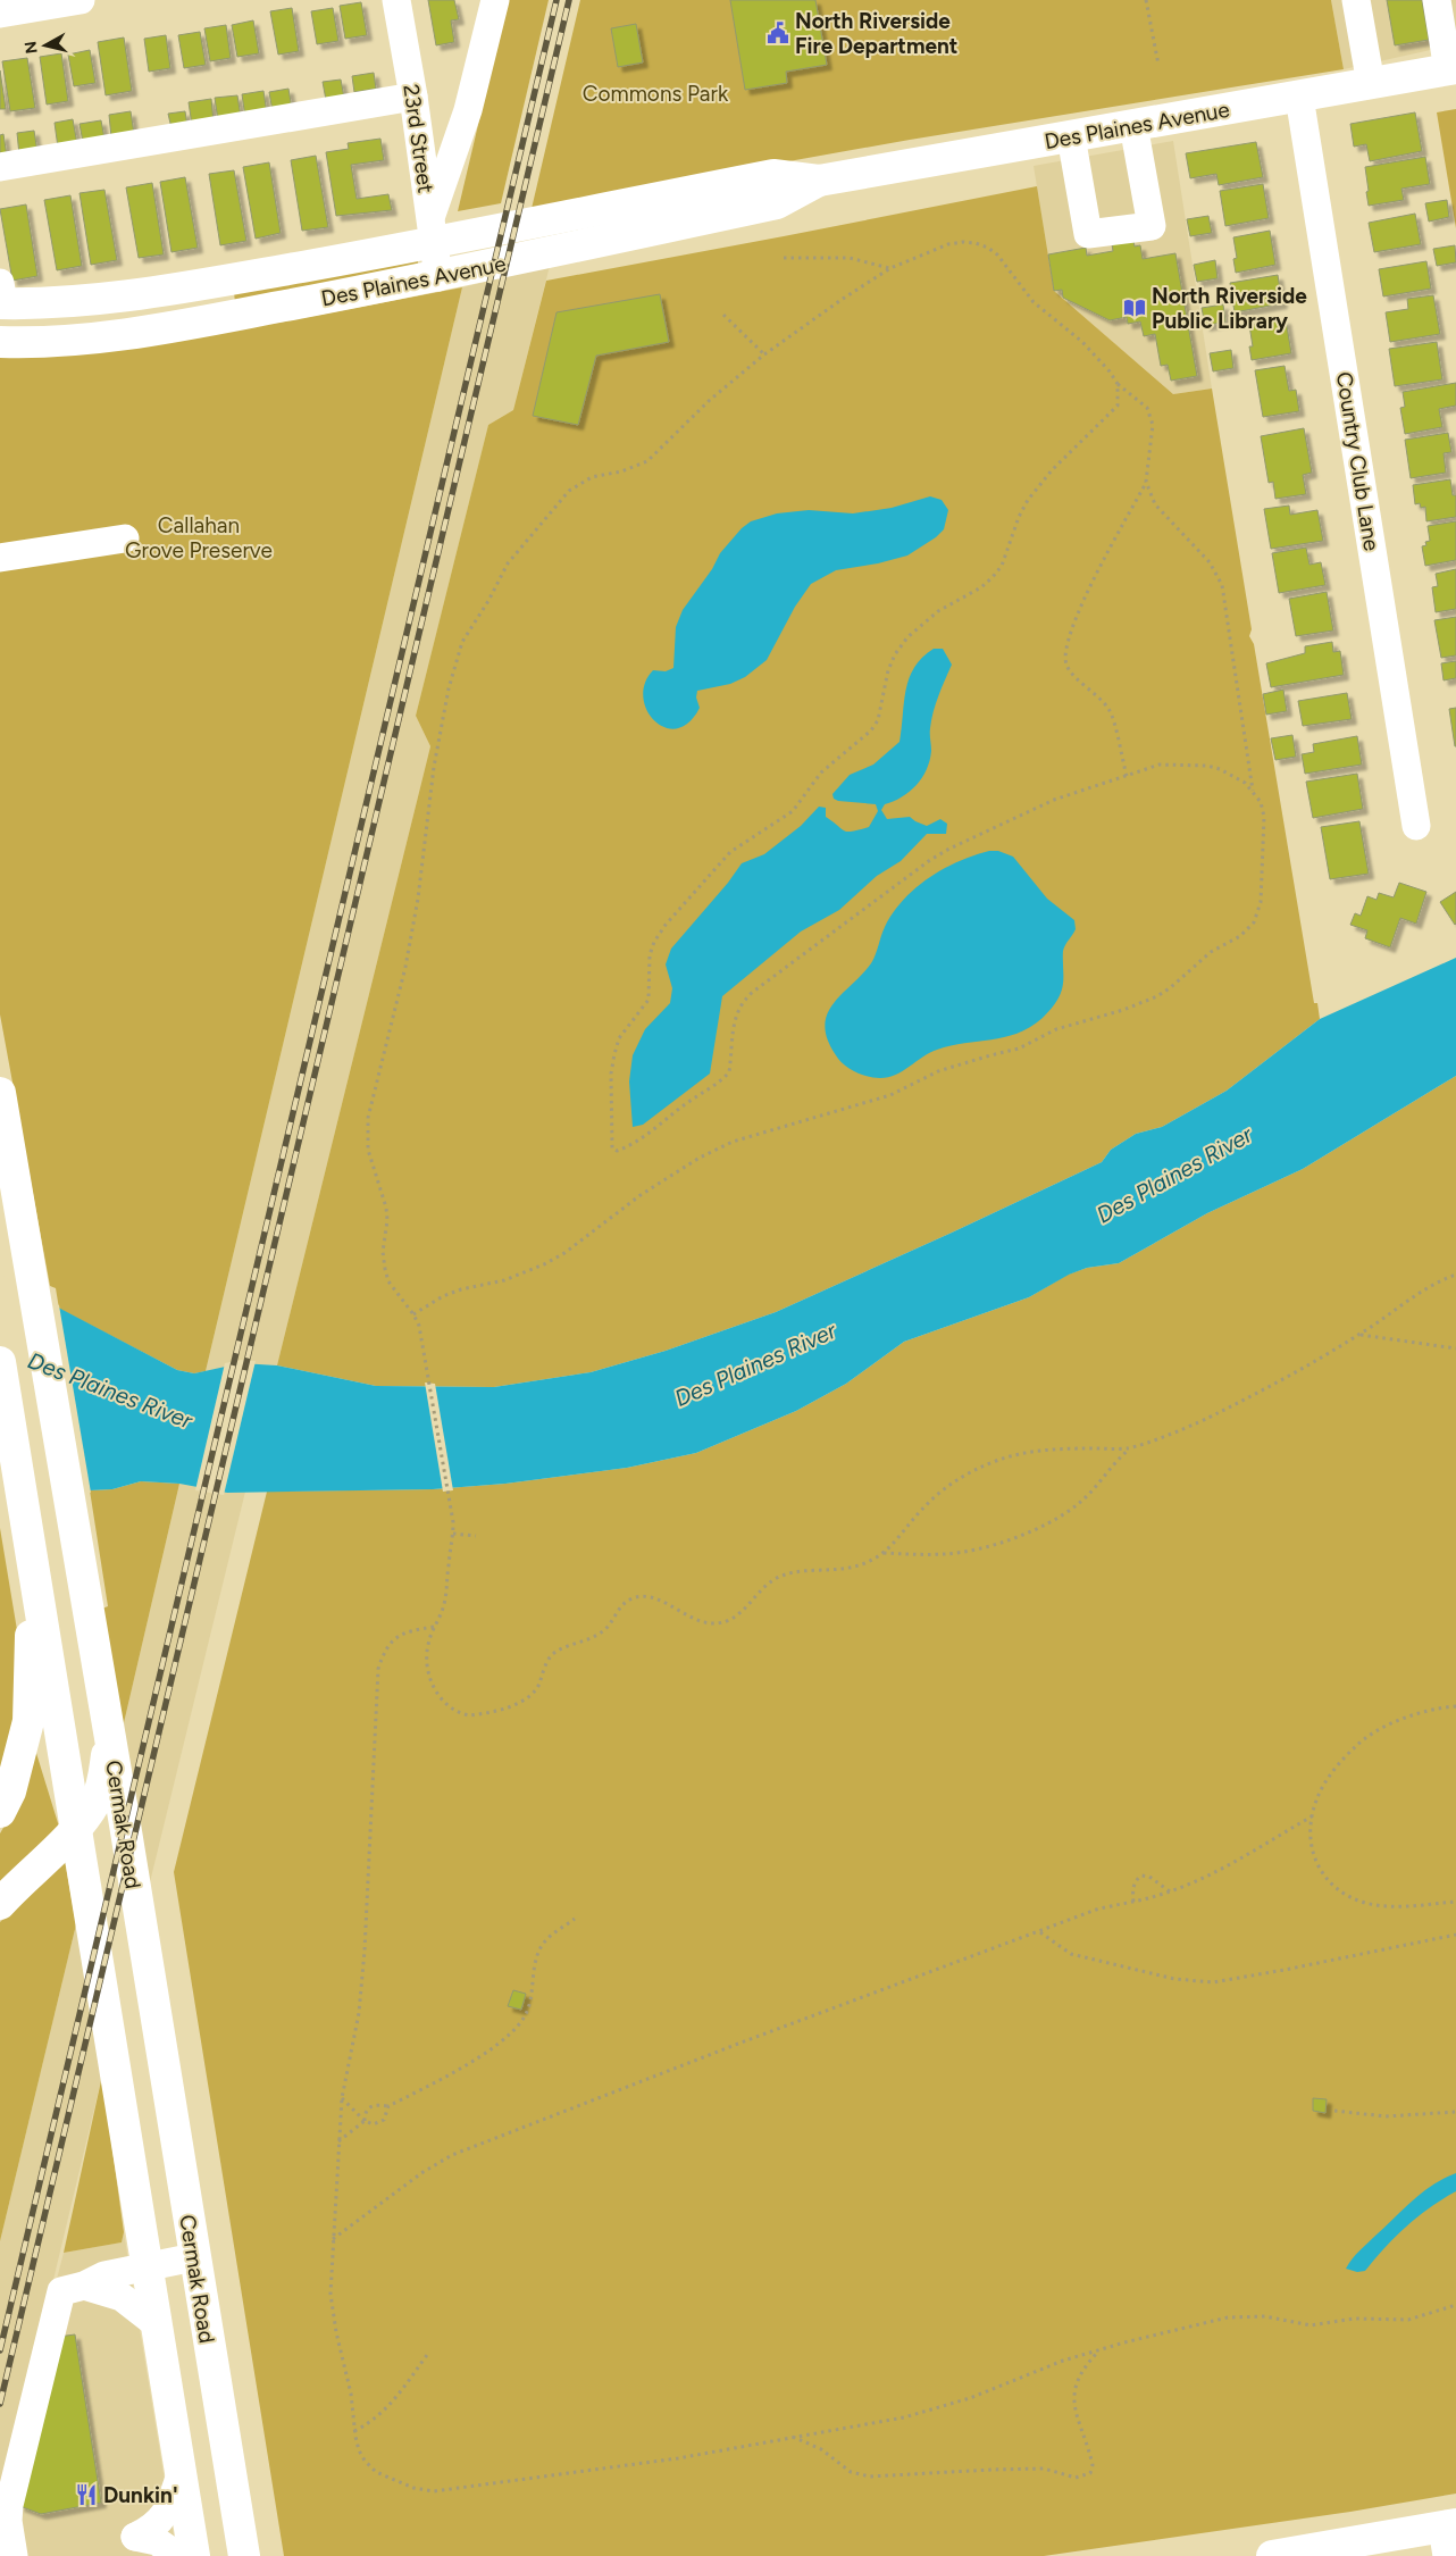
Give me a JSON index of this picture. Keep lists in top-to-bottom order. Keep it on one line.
{"streets":{"main road":["Des Plaines Avenue","Cermak Road"],"street":["23rd Street","Country Club Lane"]},"crossings":[["Des Plaines Avenue","23rd Street"],["Des Plaines Avenue","Country Club Lane"]],"water":["Des Plaines River"],"parks":["Commons Park","Callahan Grove Preserve"],"places":{"public building":["North Riverside Fire Department"],"library":["North Riverside Public Library"],"restaurant":["Dunkin'"]},"north":"left"}
